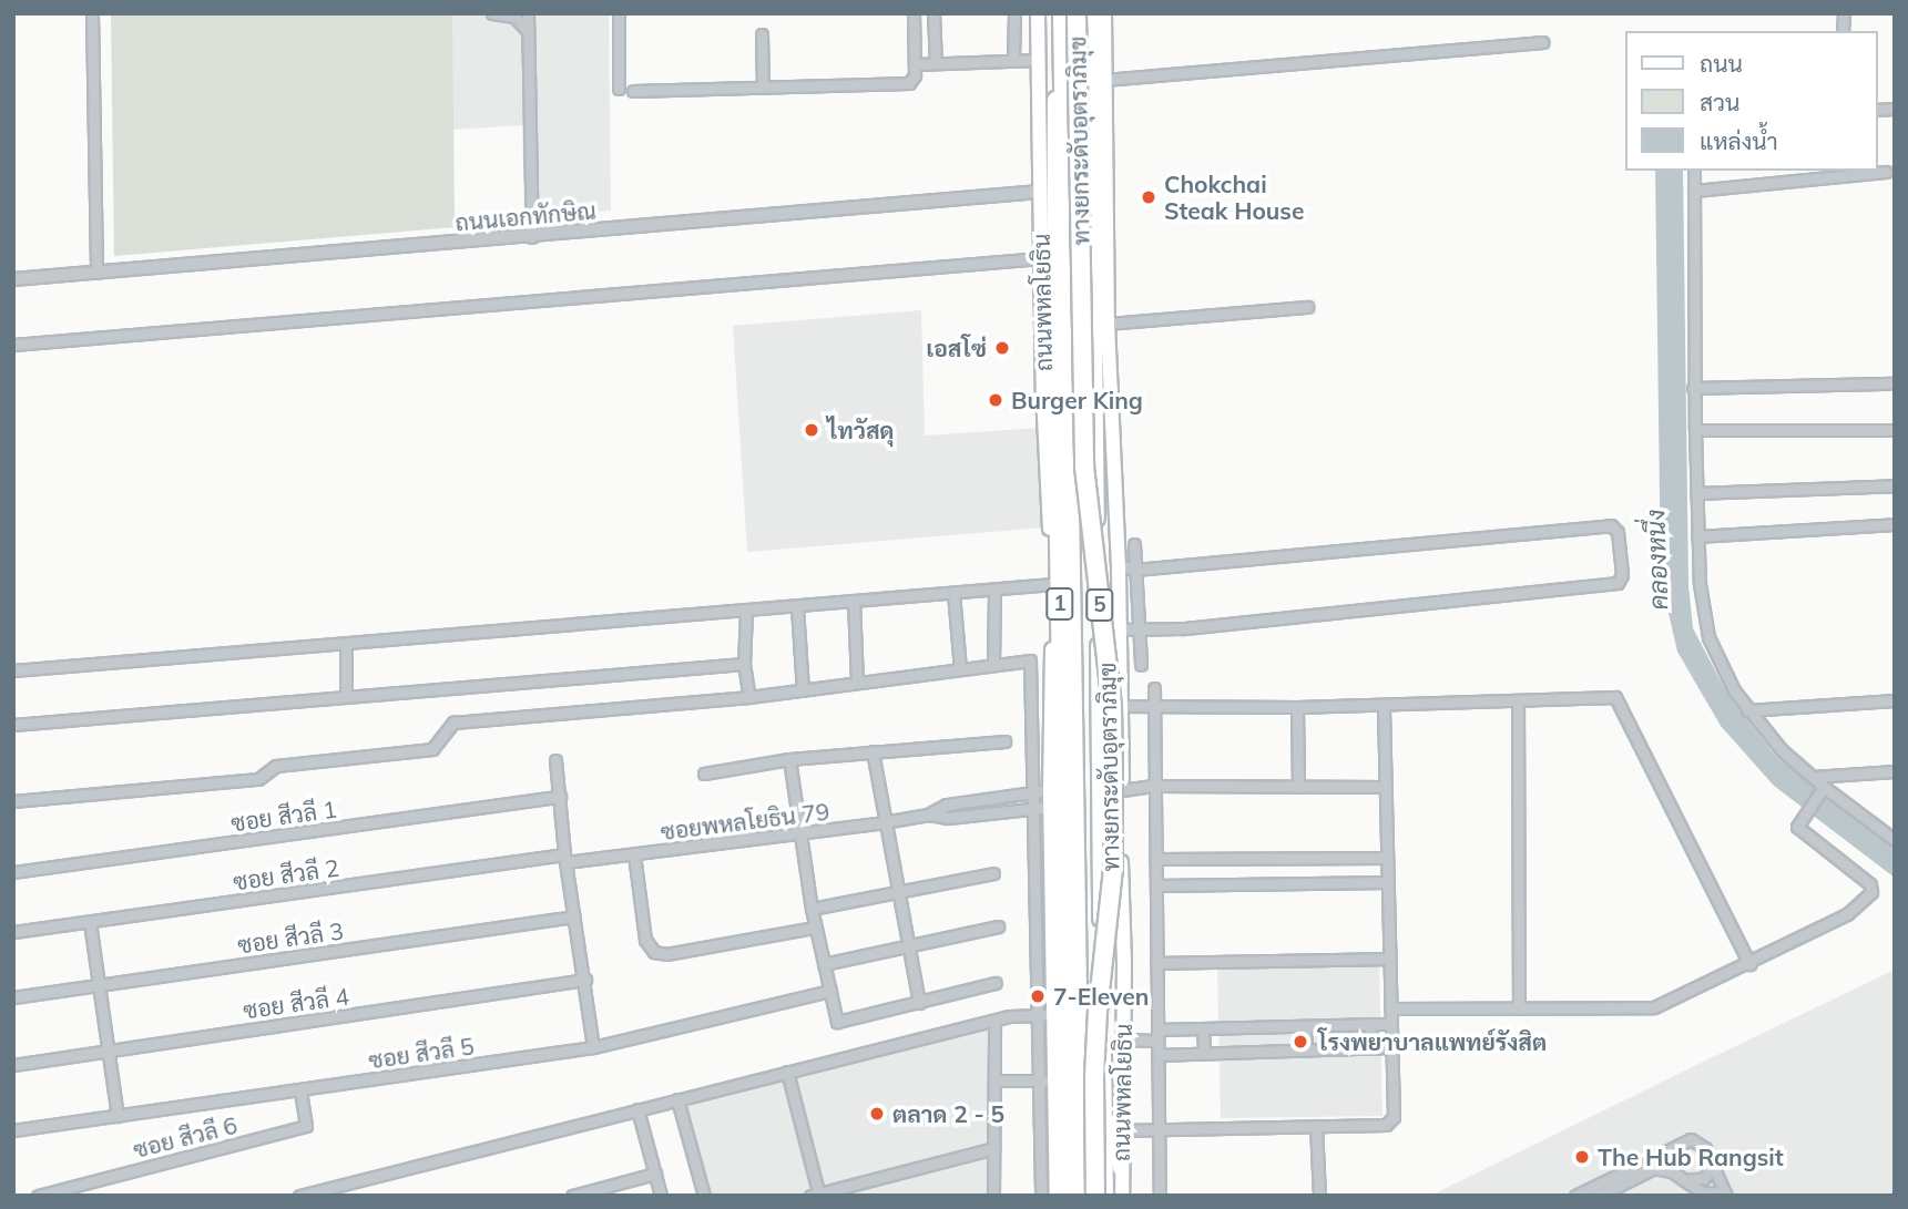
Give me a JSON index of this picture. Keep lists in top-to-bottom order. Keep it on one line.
{"streets":{"highway":["ทางยกระดับอุตราภิมุข","ถนนพหลโยธิน","1","5"],"street":["ถนนเอกทักษิณ","ซอย สีวลี 1","ซอยพหลโยธิน 79","ซอย สีวลี 2","ซอย สีวลี 3","ซอย สีวลี 4","ซอย สีวลี 5","ซอย สีวลี 6"]},"crossings":[["ทางยกระดับอุตราภิมุข","ถนนพหลโยธิน"],["ถนนเอกทักษิณ","ถนนพหลโยธิน"],["ถนนพหลโยธิน","ซอยพหลโยธิน 79"],["ซอยพหลโยธิน 79","ซอย สีวลี 2"],["ซอย สีวลี 5","ซอย สีวลี 6"]],"water":["คลองหนึ่ง"],"places":["Chokchai Steak House","เอสโซ่","Burger King","ไทวัสดุ","7-Eleven","โรงพยาบาลแพทย์รังสิต","ตลาด 2 - 5","The Hub Rangsit"],"legend":["ถนน","สวน","แหล่งน้ำ"]}
